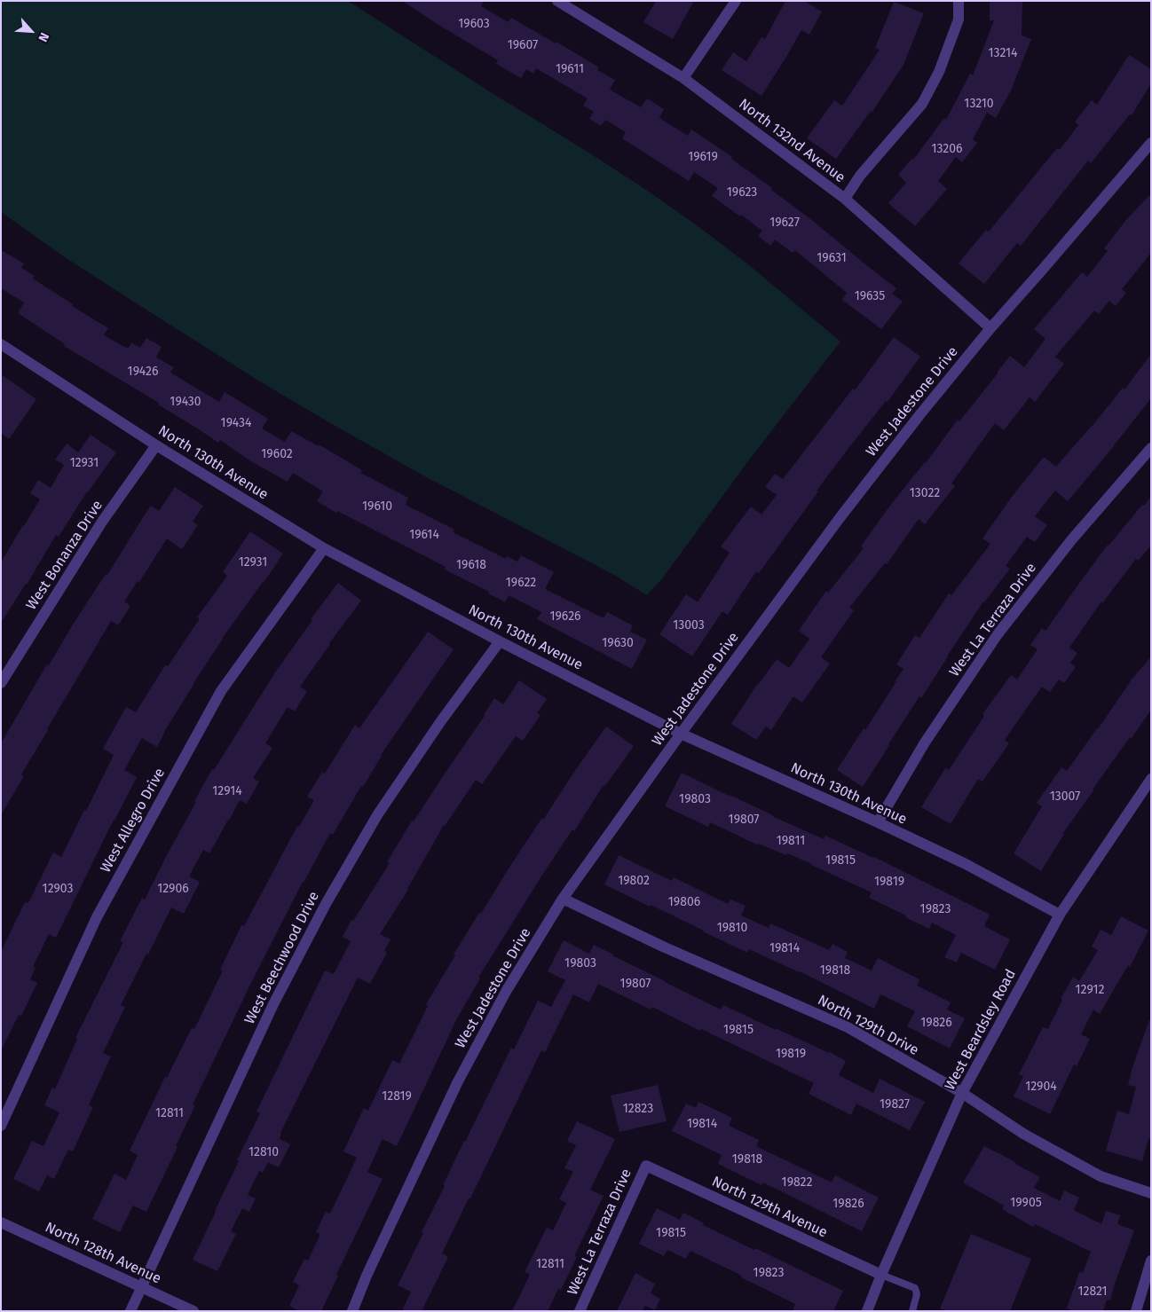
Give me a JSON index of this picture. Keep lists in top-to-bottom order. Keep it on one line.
{"streets":{"street":["North 132nd Avenue","West Jadestone Drive","North 130th Avenue","West Bonanza Drive","West La Terraza Drive","West Allegro Drive","West Beechwood Drive","North 129th Drive","West Beardsley Road","North 129th Avenue","North 128th Avenue"]},"crossings":[["North 132nd Avenue","West Jadestone Drive"],["West Jadestone Drive","North 130th Avenue"],["West Jadestone Drive","North 129th Drive"],["North 130th Avenue","West Bonanza Drive"],["North 130th Avenue","West La Terraza Drive"],["North 130th Avenue","West Allegro Drive"],["North 130th Avenue","West Beechwood Drive"],["North 130th Avenue","West Beardsley Road"],["West La Terraza Drive","North 129th Avenue"],["West Beechwood Drive","North 128th Avenue"],["North 129th Drive","West Beardsley Road"],["West Beardsley Road","North 129th Avenue"]],"house_numbers":["19603","19607","13214","19611","13210","13206","19619","19623","19627","19631","19635","19426","19430","19434","19602","12931","13022","19610","19614","12931","19618","19622","19626","13003","19630","12914","13007","19803","19807","19811","19815","19802","19819","12903","12906","19806","19823","19810","19814","19803","19818","19807","12912","19826","19815","19819","12904","12819","19827","12823","12811","19814","12810","19818","19822","19905","19826","19815","12811","19823","12821"],"north":"bottom right"}
